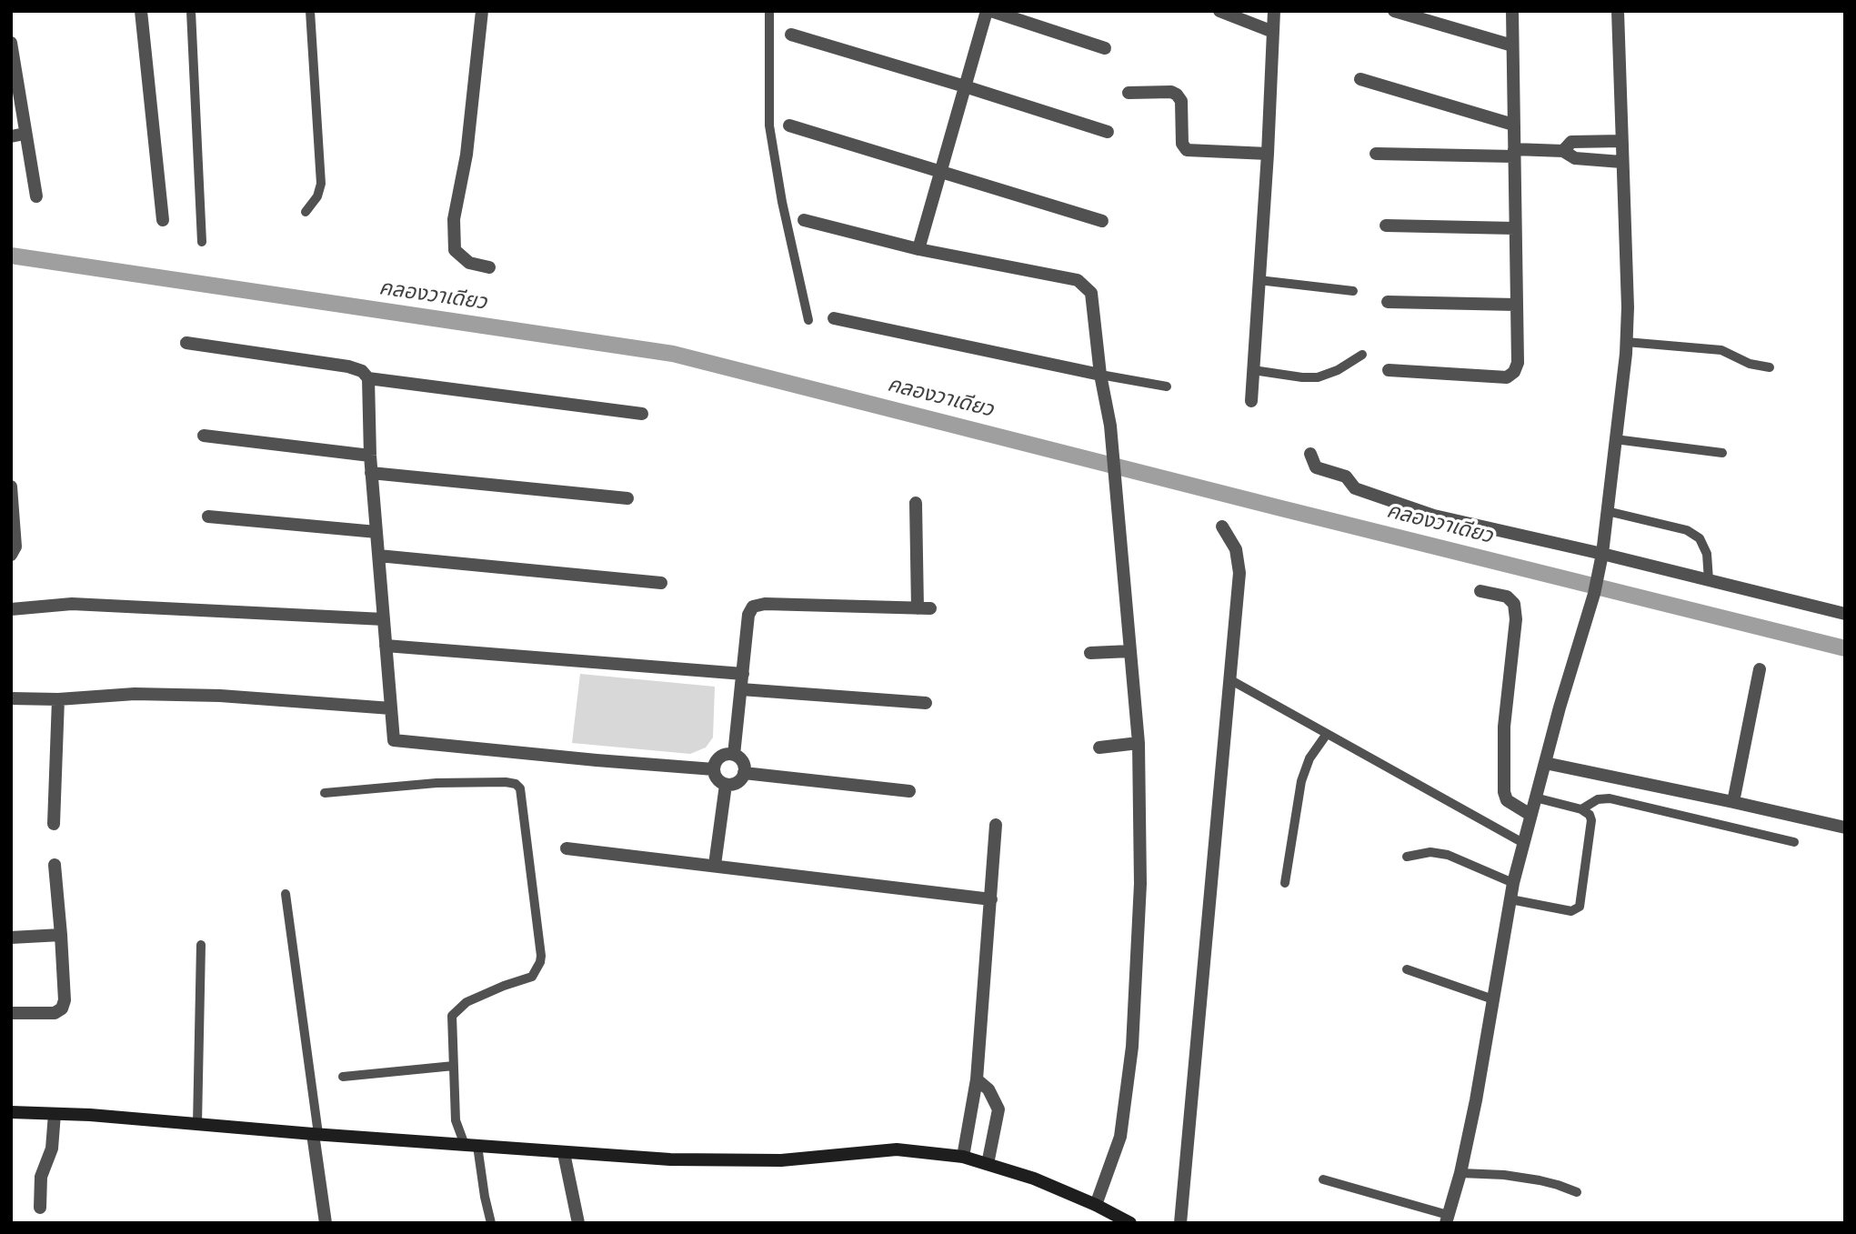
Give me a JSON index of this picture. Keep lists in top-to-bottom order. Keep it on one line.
{"water":["คลองวาเดียว"]}
